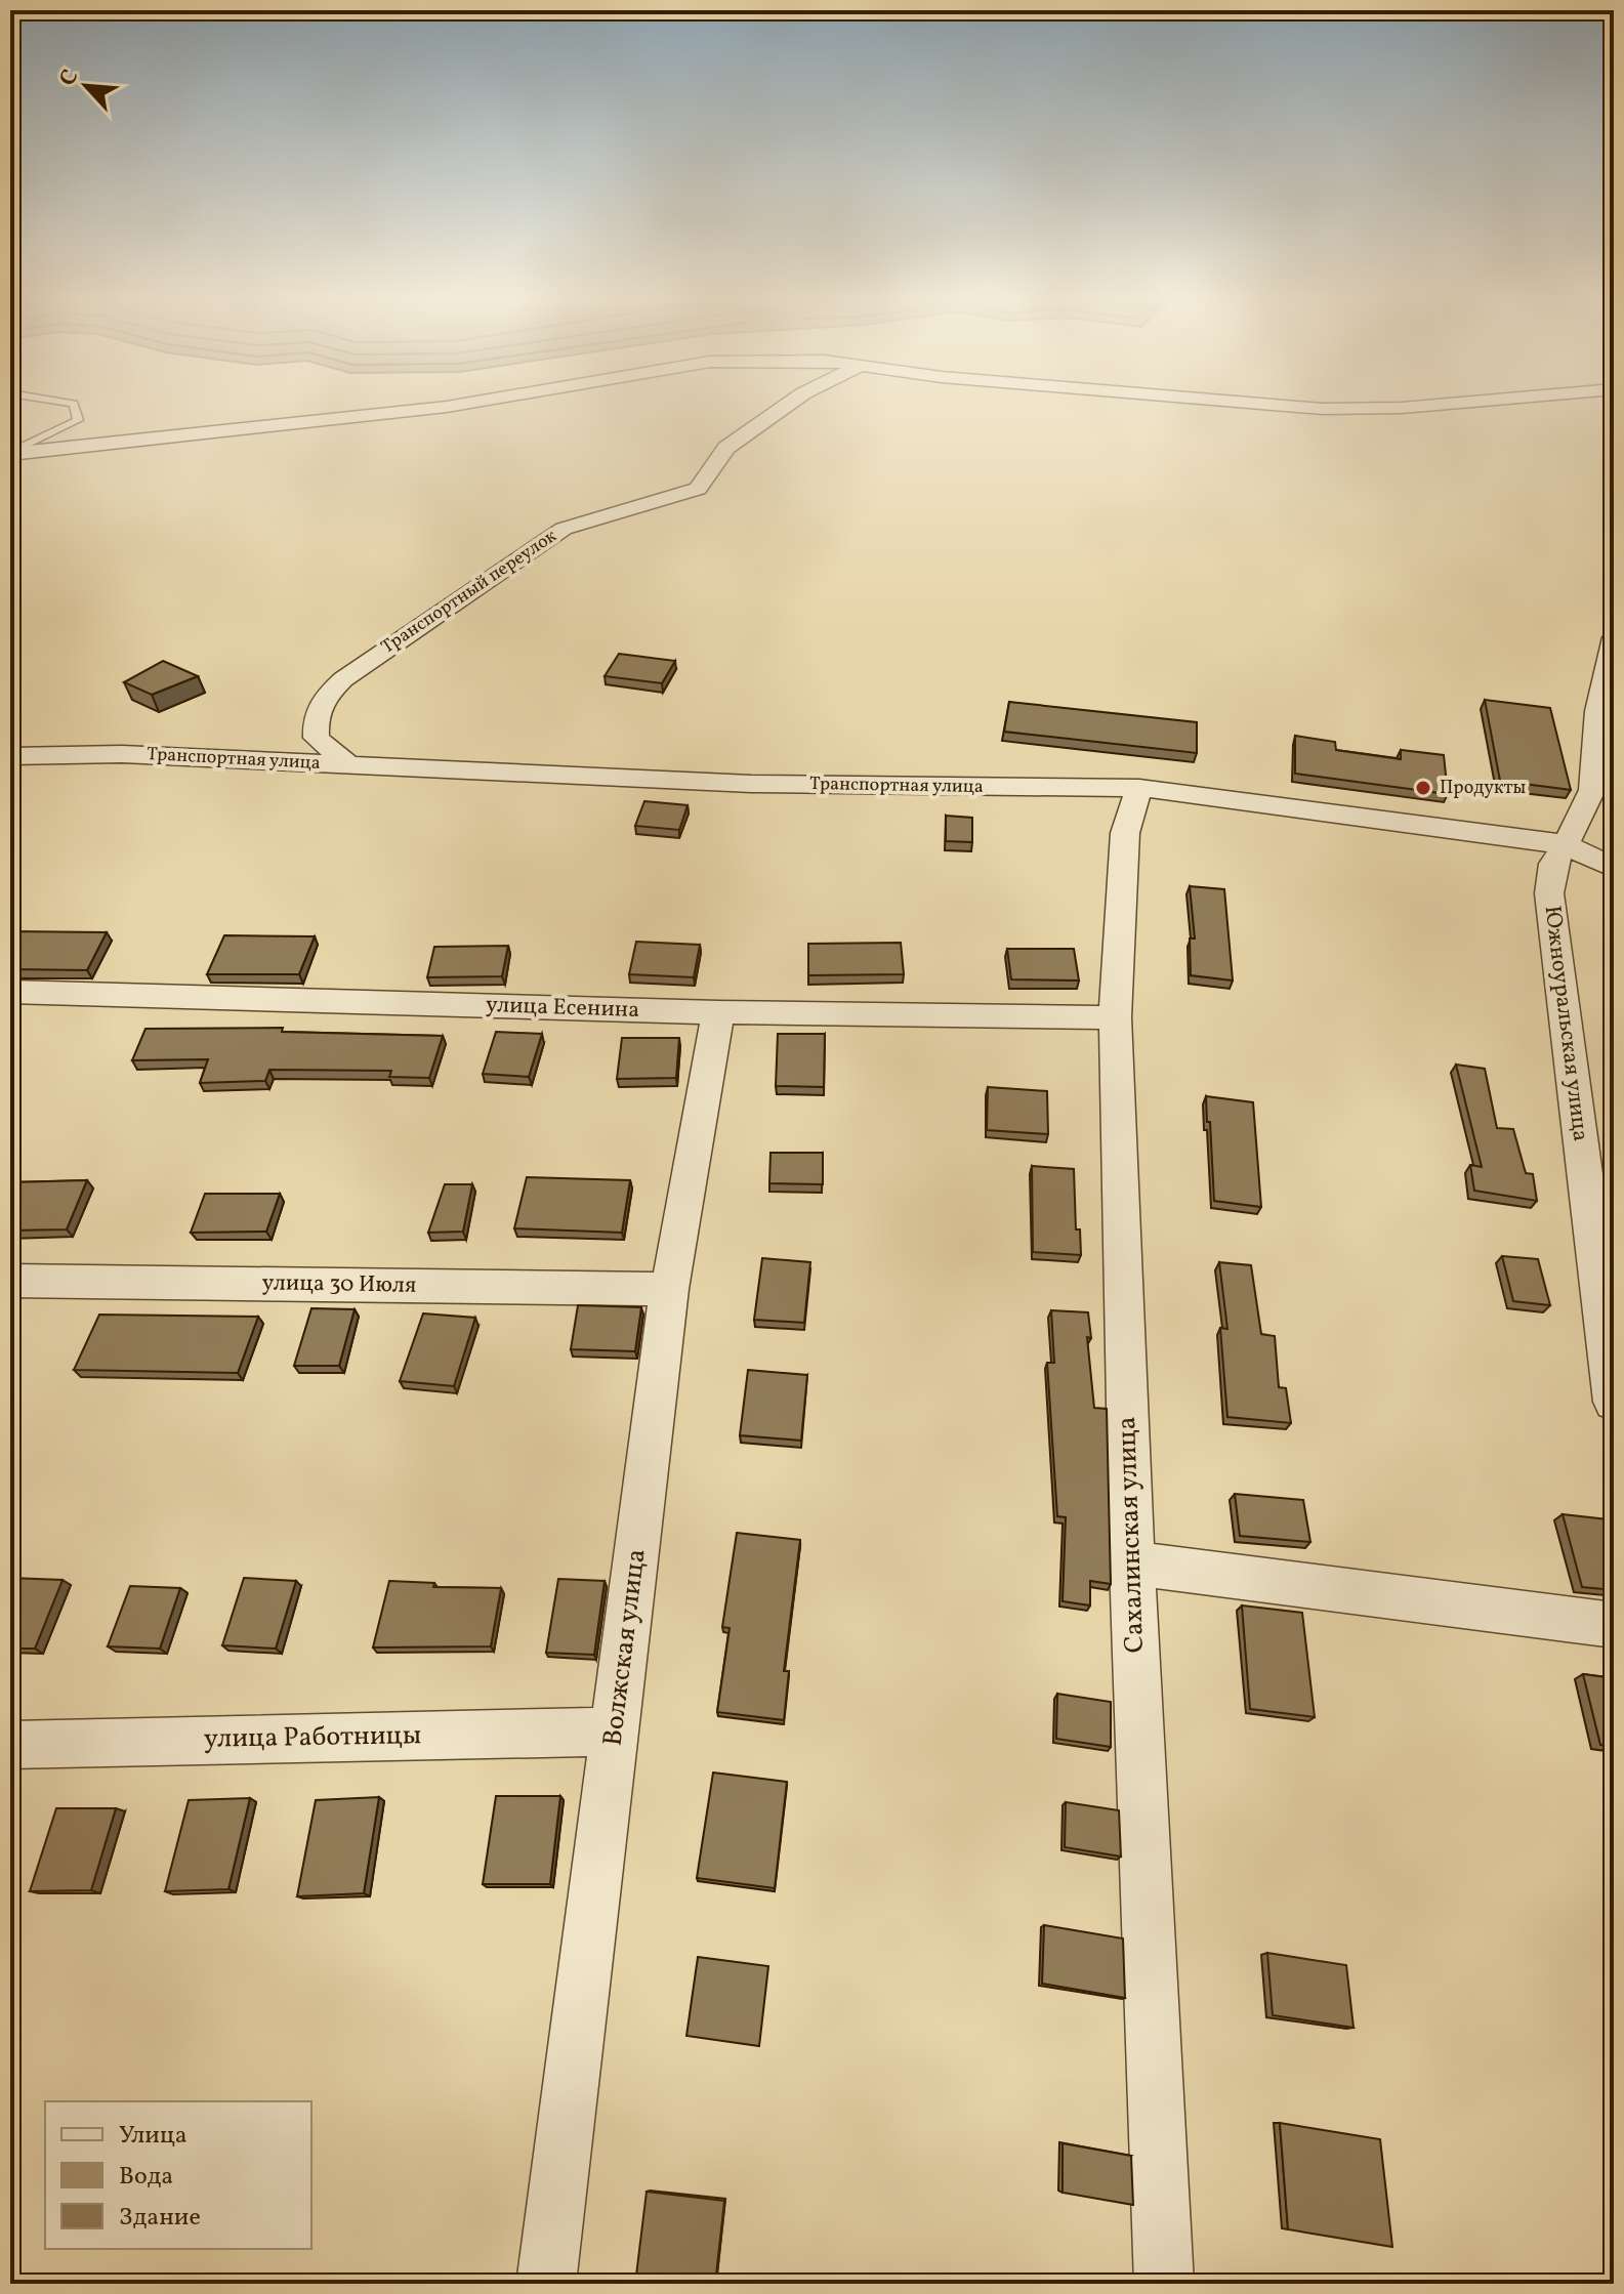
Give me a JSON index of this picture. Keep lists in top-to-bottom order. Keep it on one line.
{"streets":{"street":["Транспортный переулок","Транспортная улица","улица Есенина","Южноуральская улица","улица 30 Июля","Сахалинская улица","Волжская улица","улица Работницы"]},"crossings":[["Транспортный переулок","Транспортная улица"],["Транспортная улица","Южноуральская улица"],["Транспортная улица","Сахалинская улица"],["улица Есенина","Сахалинская улица"],["улица Есенина","Волжская улица"],["улица 30 Июля","Волжская улица"],["Волжская улица","улица Работницы"]],"places":["Продукты"],"legend":["Улица","Вода","Здание"],"north":"top left"}
